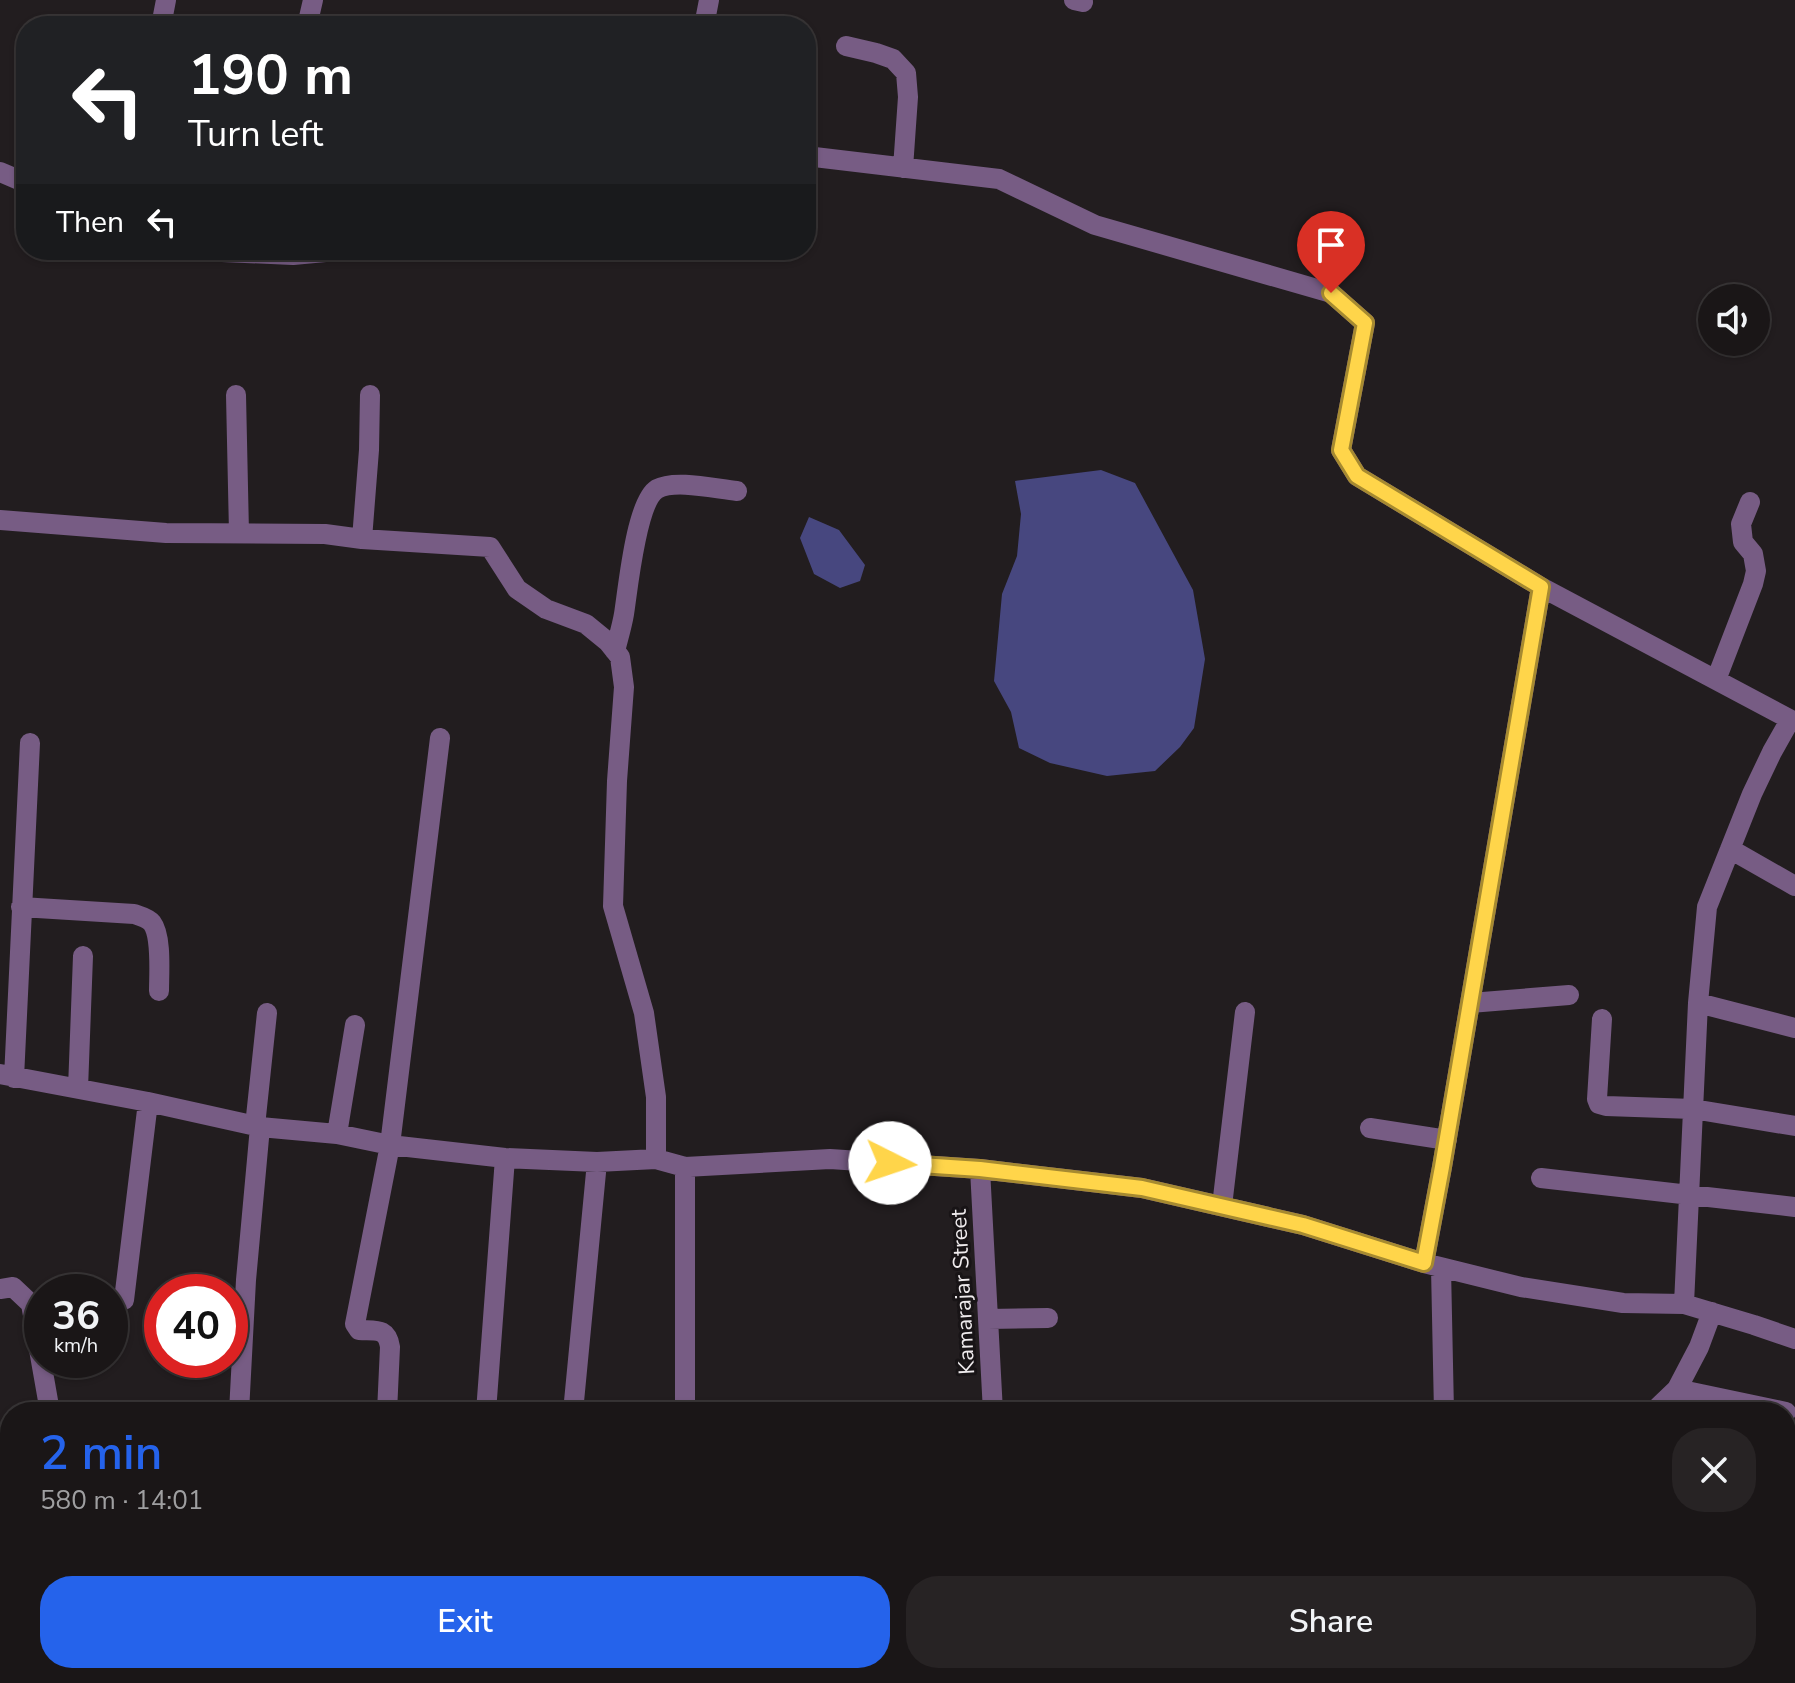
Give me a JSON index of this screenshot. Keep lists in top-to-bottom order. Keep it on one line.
{"streets":{"street":["Kamarajar Street"]},"page":{"turn":["190 m","Turn left"],"then":"Then","speed":"36 km/h","limit":"40","heading":["2 min","580 m · 14:01"],"buttons":["Exit","Share"]}}
